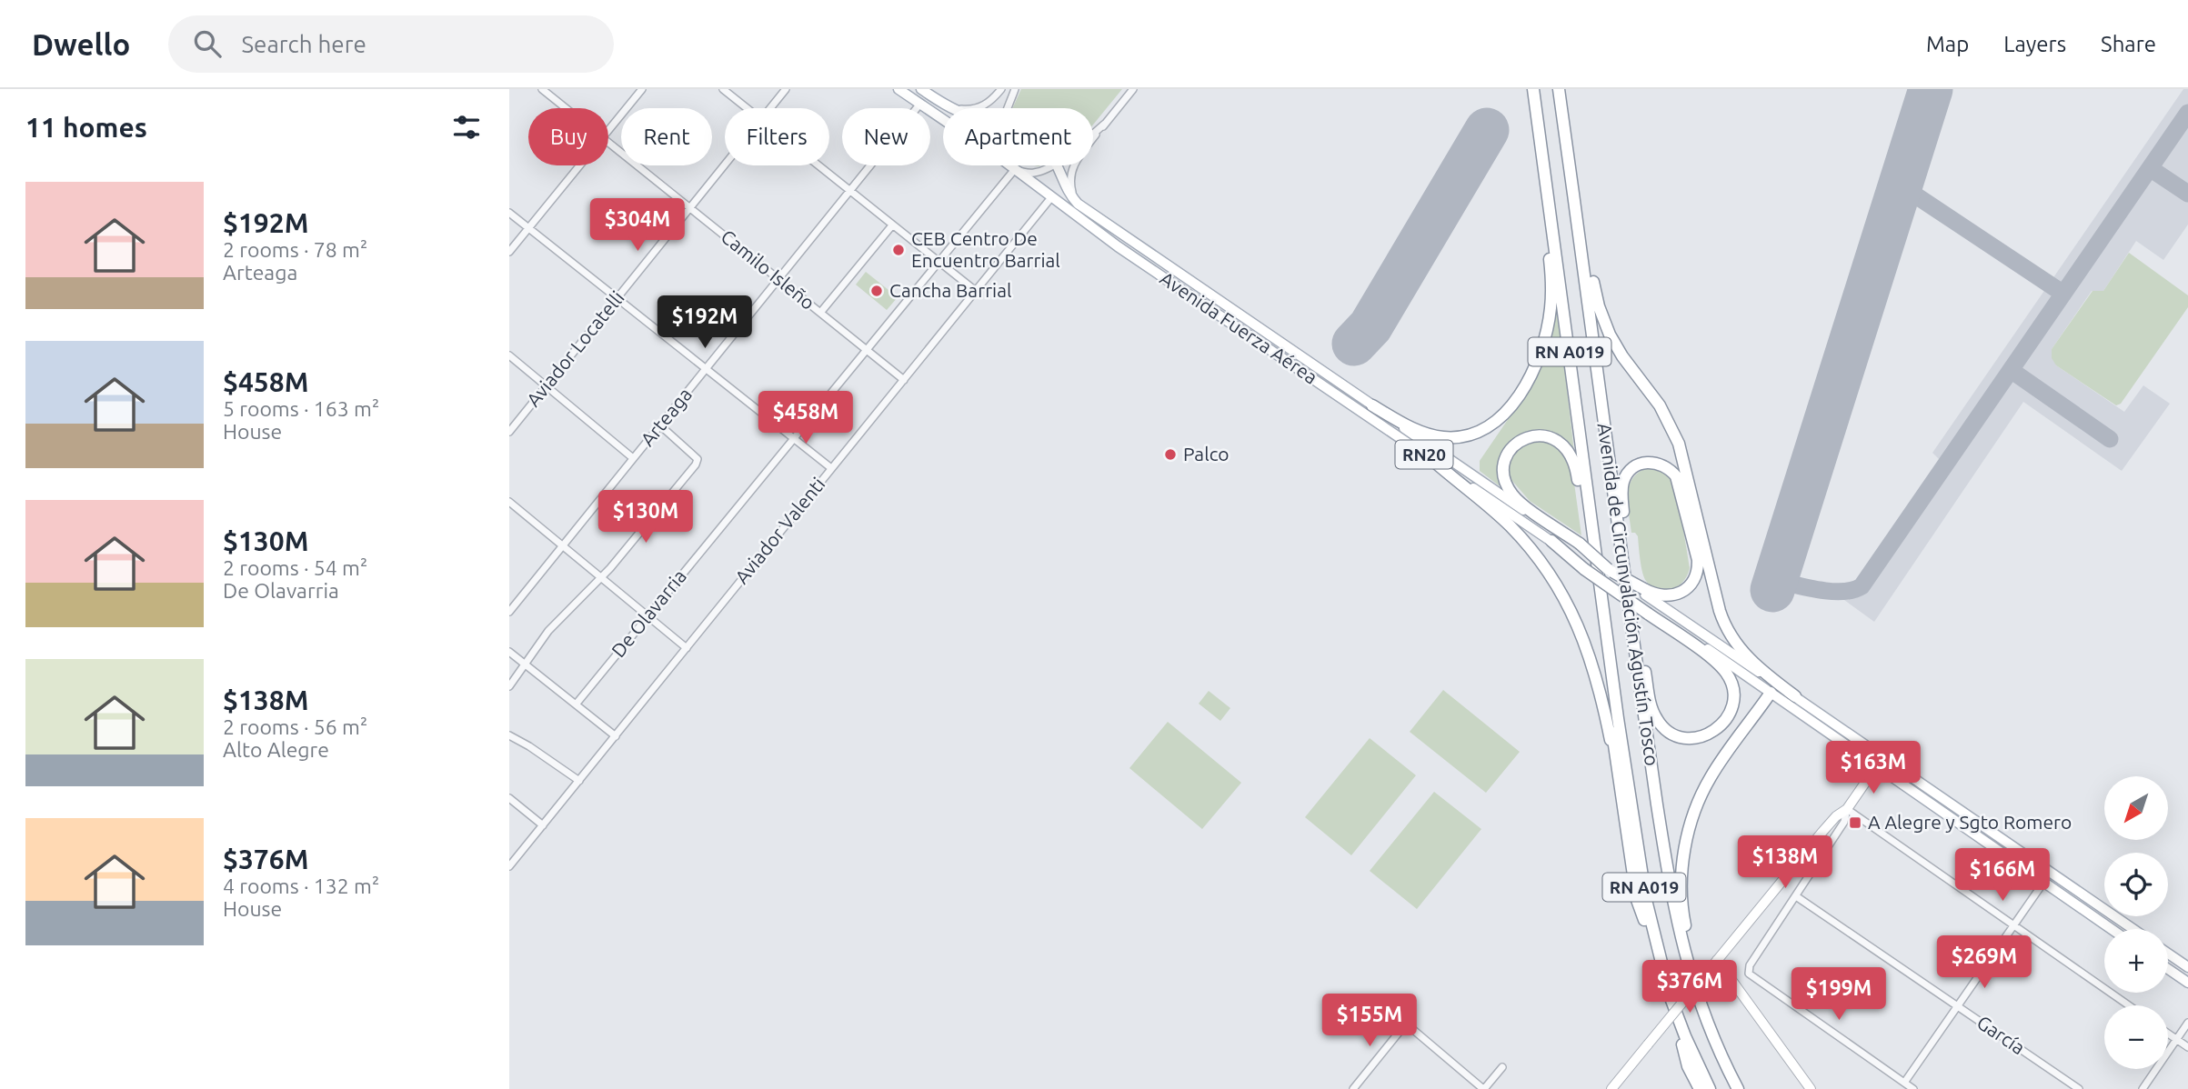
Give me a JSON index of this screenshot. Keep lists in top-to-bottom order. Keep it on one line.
{"streets":{"highway":["RN A019","Avenida de Circunvalación Agustín Tosco"],"main road":["Avenida Fuerza Aérea","RN20"],"street":["Camilo Isleño","Aviador Locatelli","Arteaga","Aviador Valenti","De Olavarria","García"]},"crossings":[["Camilo Isleño","Aviador Locatelli"],["Camilo Isleño","Arteaga"],["Camilo Isleño","Aviador Valenti"],["Camilo Isleño","De Olavarria"],["Avenida Fuerza Aérea","Arteaga"],["Avenida Fuerza Aérea","Aviador Valenti"],["Avenida Fuerza Aérea","De Olavarria"]],"places":{"other":["CEB Centro De Encuentro Barrial","Cancha Barrial","Palco"],"transit":["A Alegre y Sgto Romero"]},"north":"bottom left","page":{"header":"Dwello","search":"Search here","nav":["Map","Layers","Share"],"heading":"11 homes","chip":["Buy","Rent","Filters","New","Apartment"],"list":[{"name":"$192M","note":"2 rooms · 78 m² · Arteaga"},{"name":"$458M","note":"5 rooms · 163 m² · House"},{"name":"$130M","note":"2 rooms · 54 m² · De Olavarria"},{"name":"$138M","note":"2 rooms · 56 m² · Alto Alegre"},{"name":"$376M","note":"4 rooms · 132 m² · House"}],"price":["$304M","$192M","$458M","$130M","$163M","$138M","$166M","$269M","$376M","$199M","$155M"],"map_buttons":["+","−"]}}
